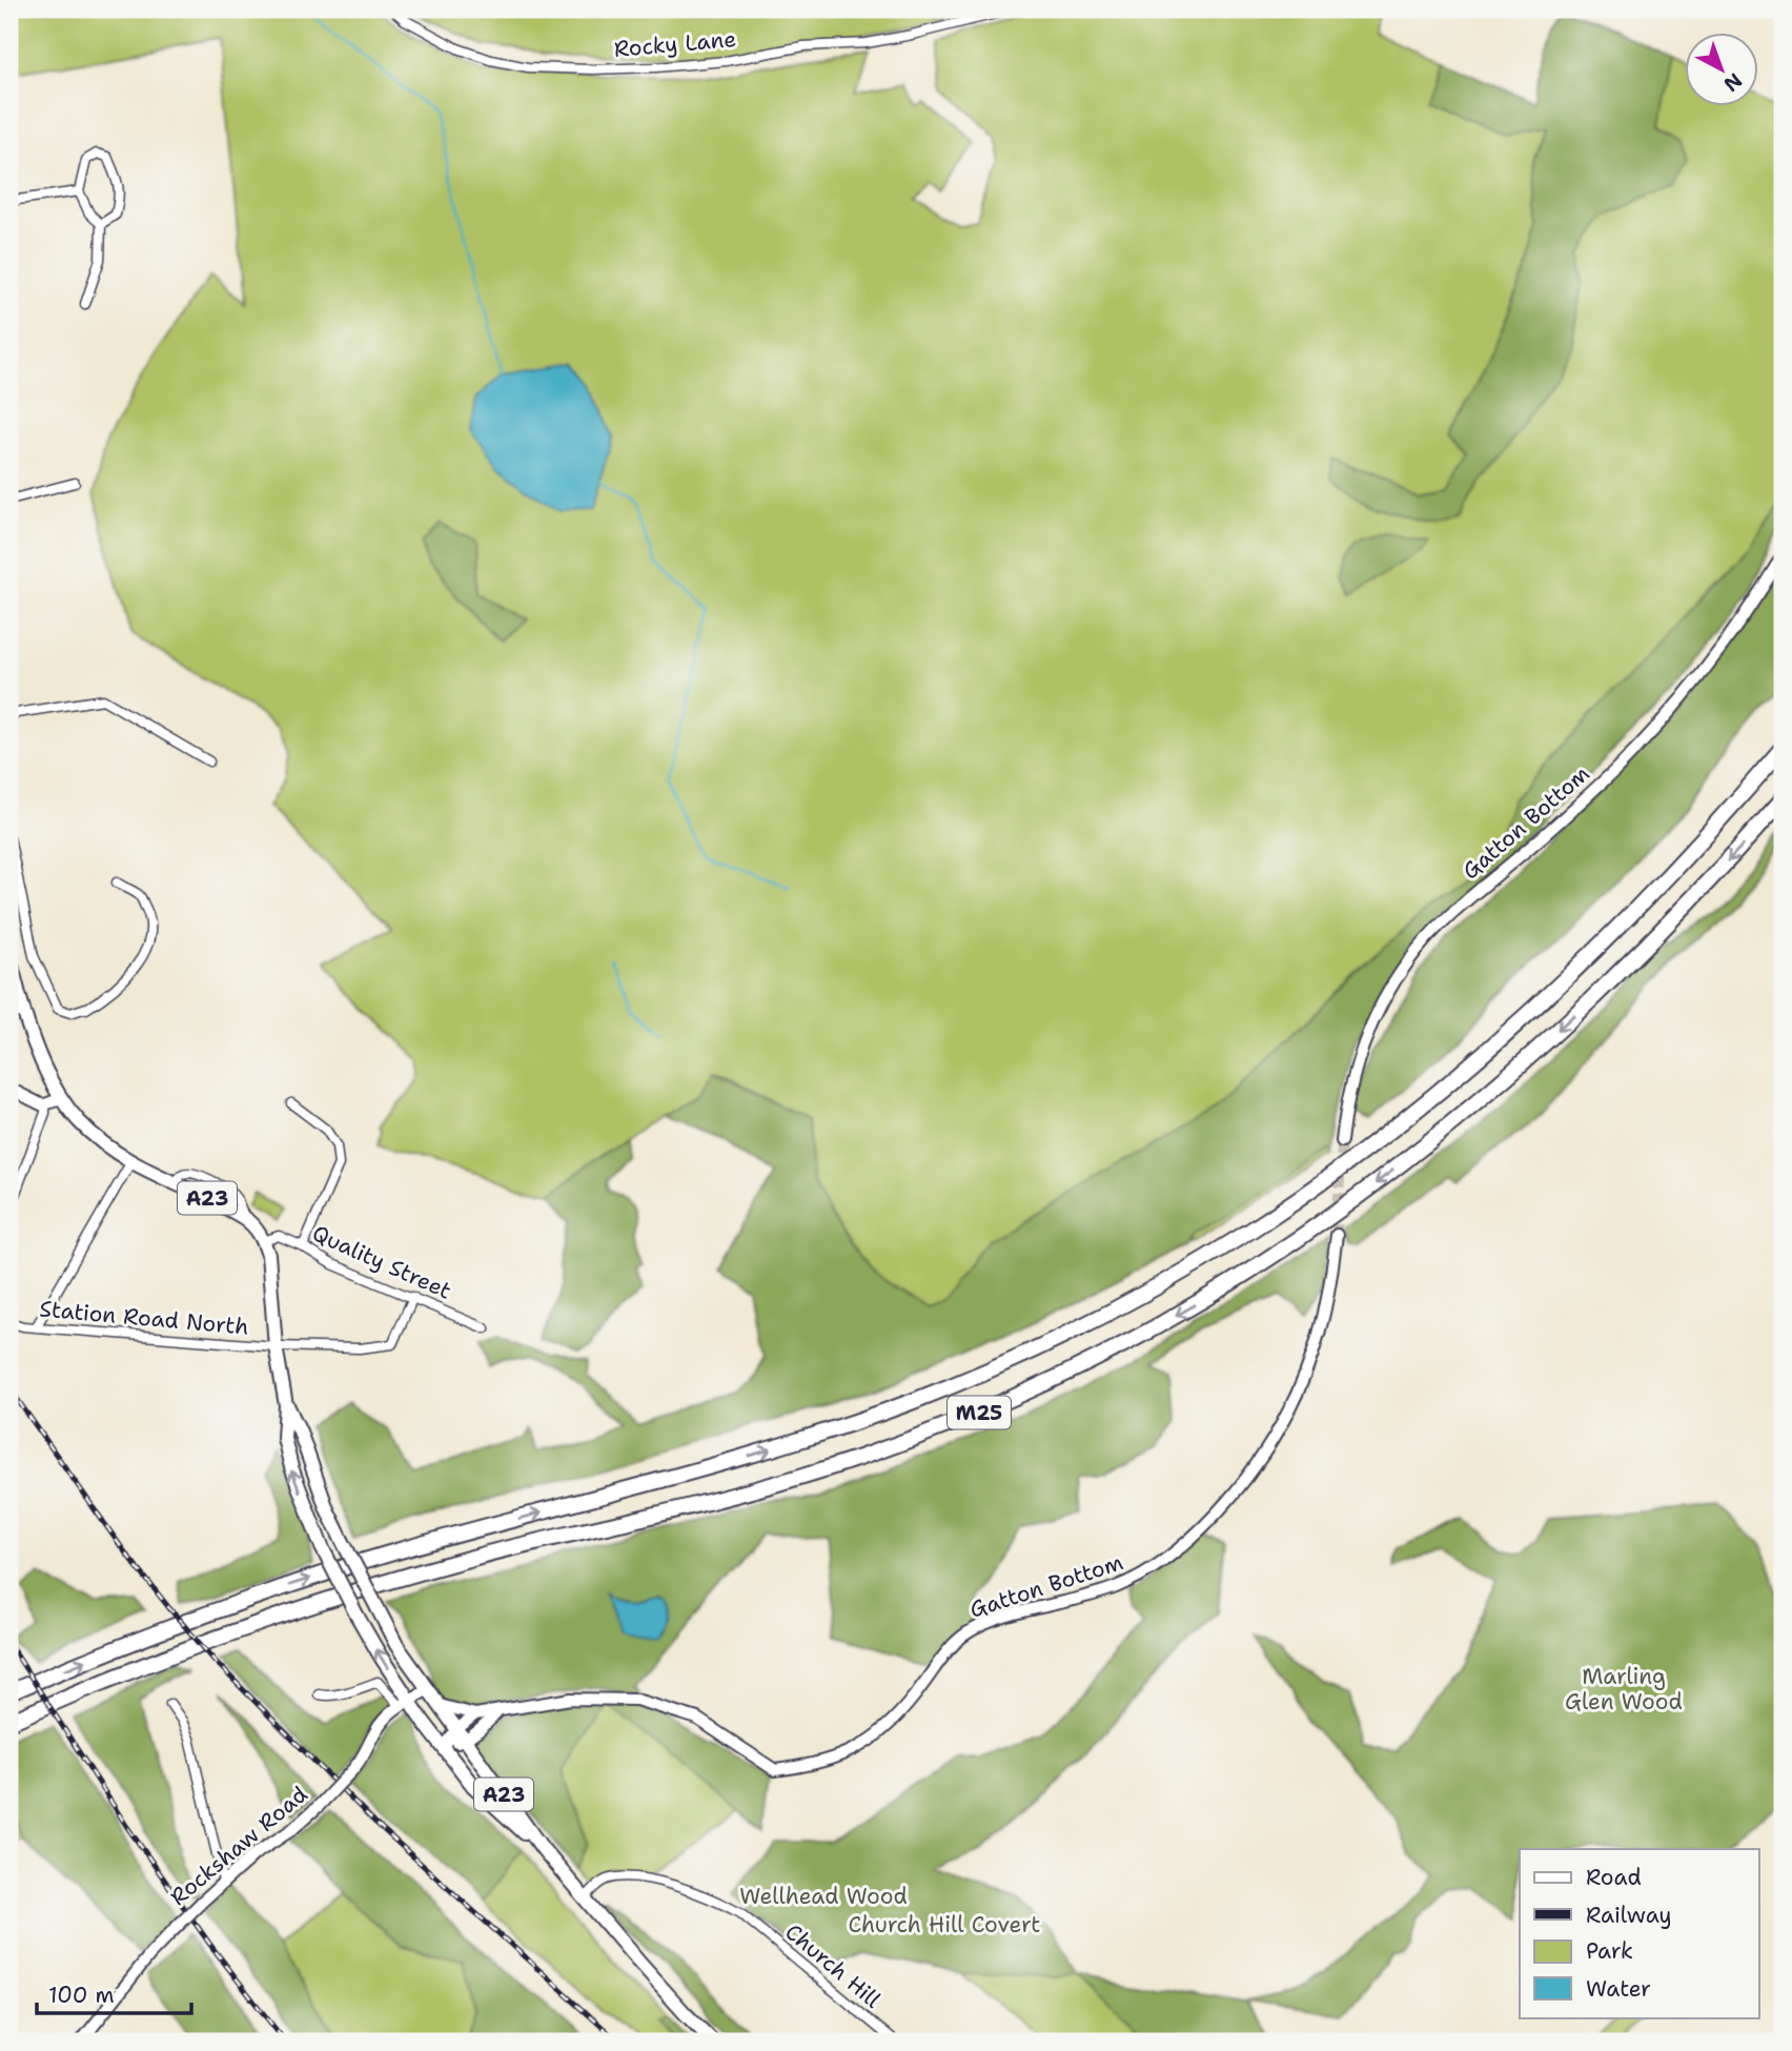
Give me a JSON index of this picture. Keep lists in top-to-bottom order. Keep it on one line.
{"streets":{"highway":["M25"],"main road":["A23"],"street":["Rocky Lane","Gatton Bottom","Quality Street","Station Road North","Rockshaw Road","Church Hill"]},"crossings":[["A23","Quality Street"],["A23","Station Road North"],["A23","Rockshaw Road"],["A23","Church Hill"],["Quality Street","Station Road North"]],"parks":["Marling Glen Wood","Wellhead Wood","Church Hill Covert"],"legend":["Road","Railway","Park","Water"],"scale_bar":"100 m","north":"bottom right"}
